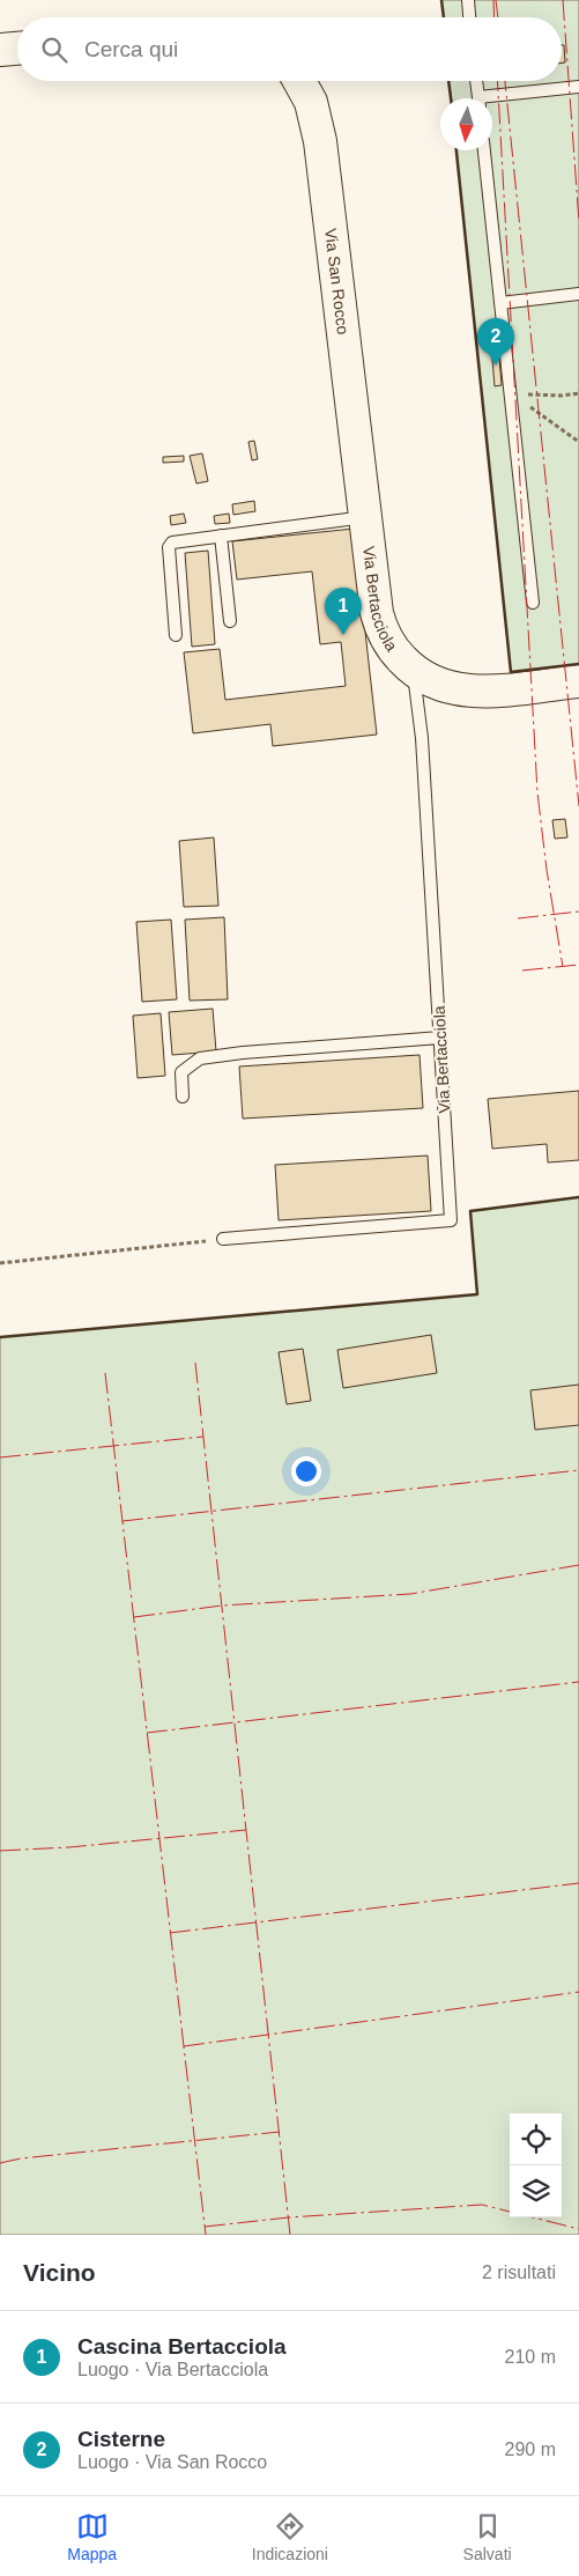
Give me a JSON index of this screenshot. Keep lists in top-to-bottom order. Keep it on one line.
{"streets":{"street":["Via San Rocco","Via Bertacciola"]},"crossings":[["Via San Rocco","Via Bertacciola"]],"north":"bottom","page":{"search":"Cerca qui","pins":["2","1"],"heading":["Vicino","2 risultati"],"list":[{"mark":"1","name":"Cascina Bertacciola","note":"Luogo · Via Bertacciola","value":"210 m"},{"mark":"2","name":"Cisterne","note":"Luogo · Via San Rocco","value":"290 m"}],"nav":["Mappa","Indicazioni","Salvati"]}}
